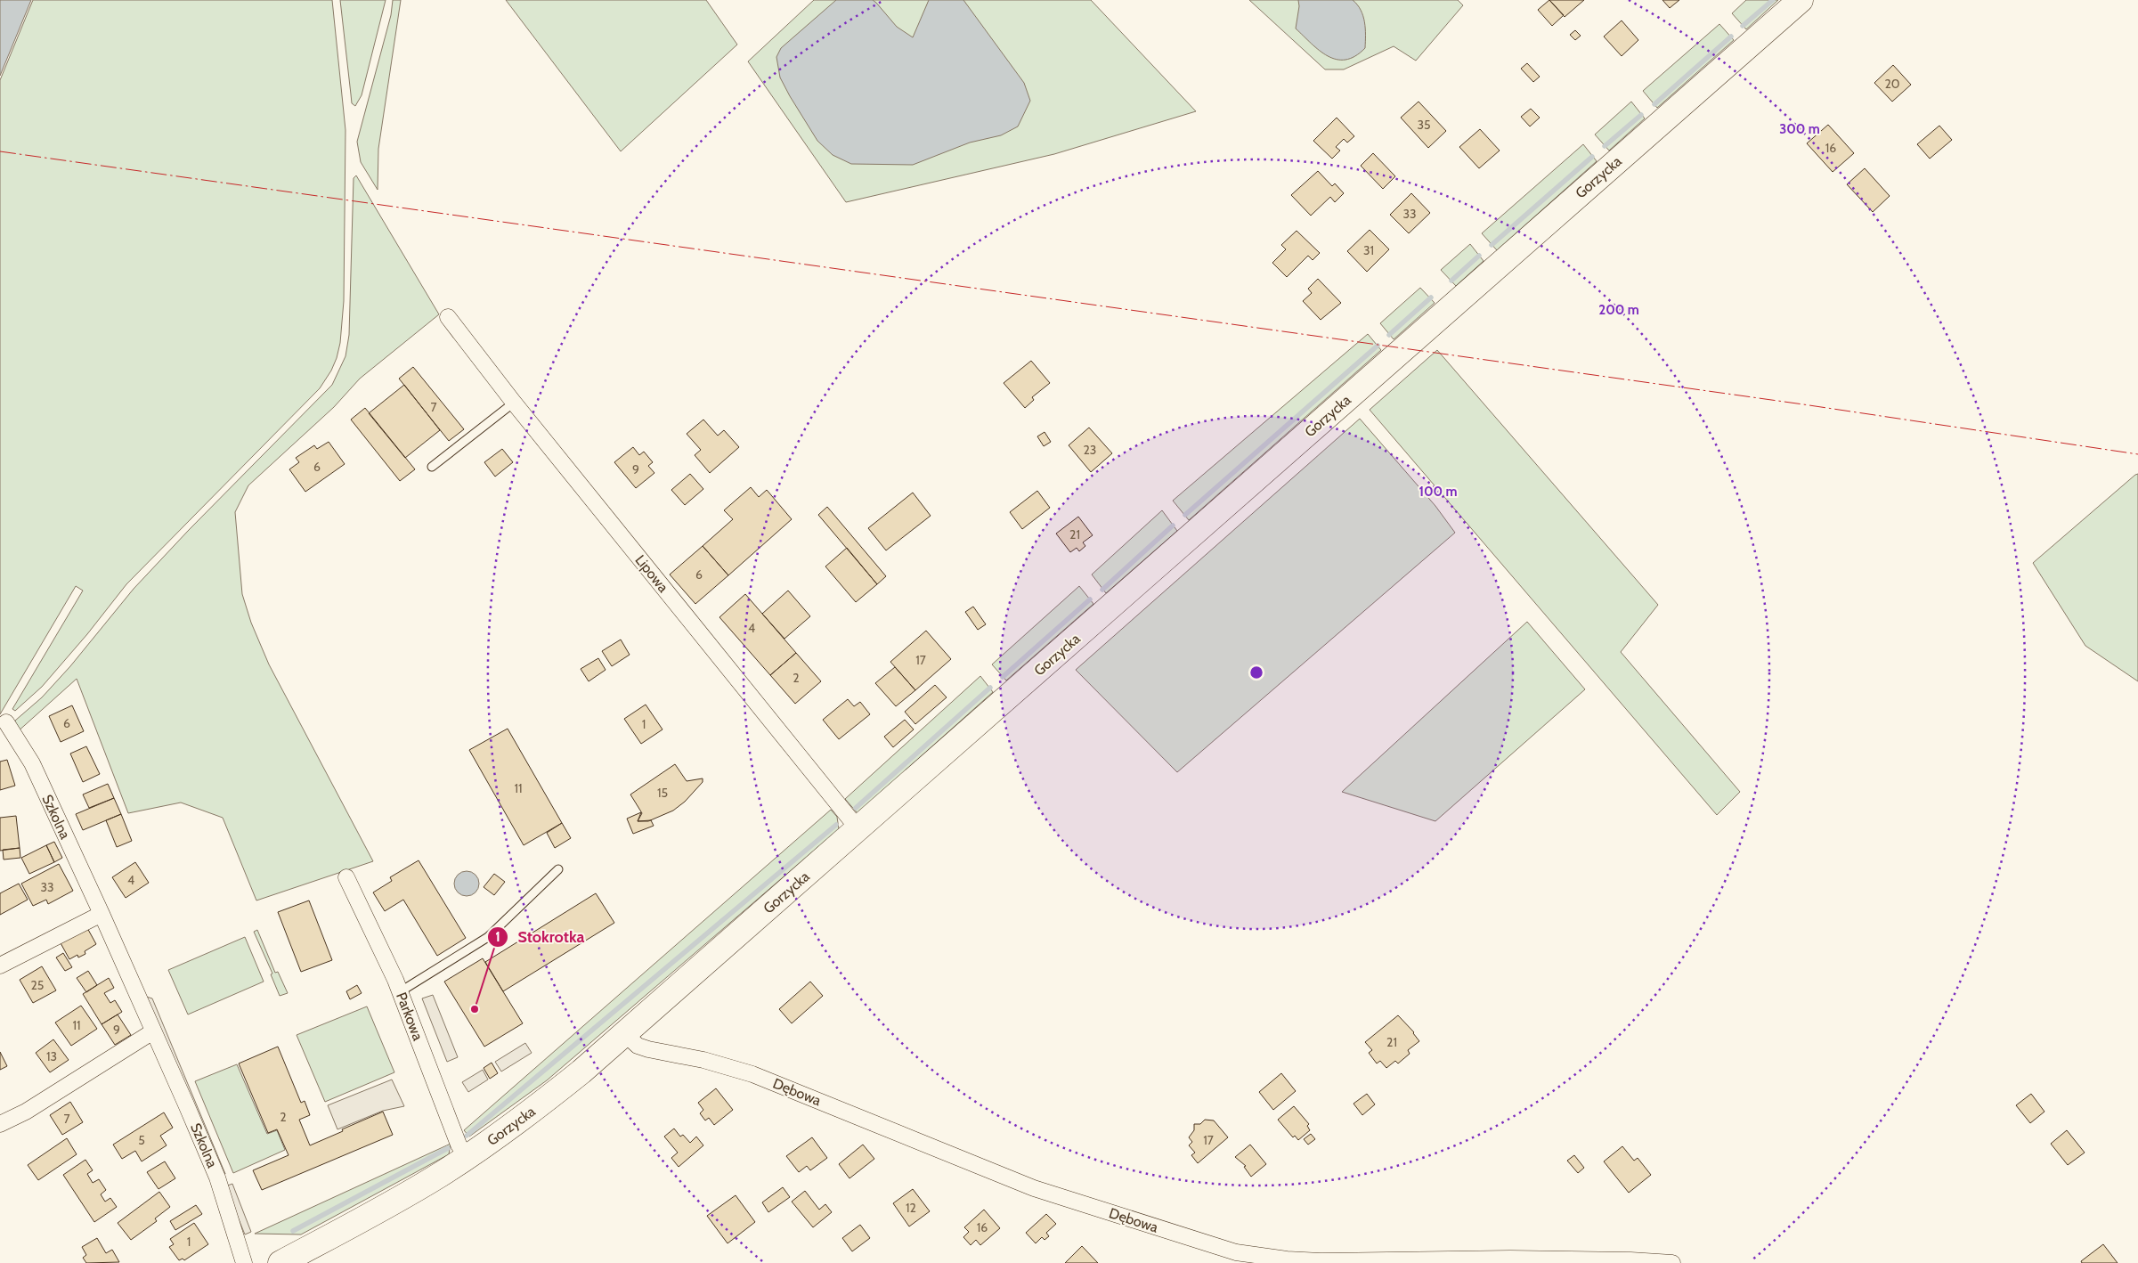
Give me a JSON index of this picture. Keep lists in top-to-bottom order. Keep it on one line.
{"streets":{"main road":["Gorzycka"],"street":["Lipowa","Szkolna","Parkowa","Dębowa"]},"crossings":[["Gorzycka","Lipowa"],["Gorzycka","Parkowa"],["Gorzycka","Dębowa"]],"places":["Stokrotka"],"house_numbers":["20","35","16","33","31","7","23","6","9","21","6","4","17","2","6","1","11","15","4","33","25","11","9","21","13","2","7","5","17","12","16","1"],"rings":["300 m","200 m","100 m"]}
